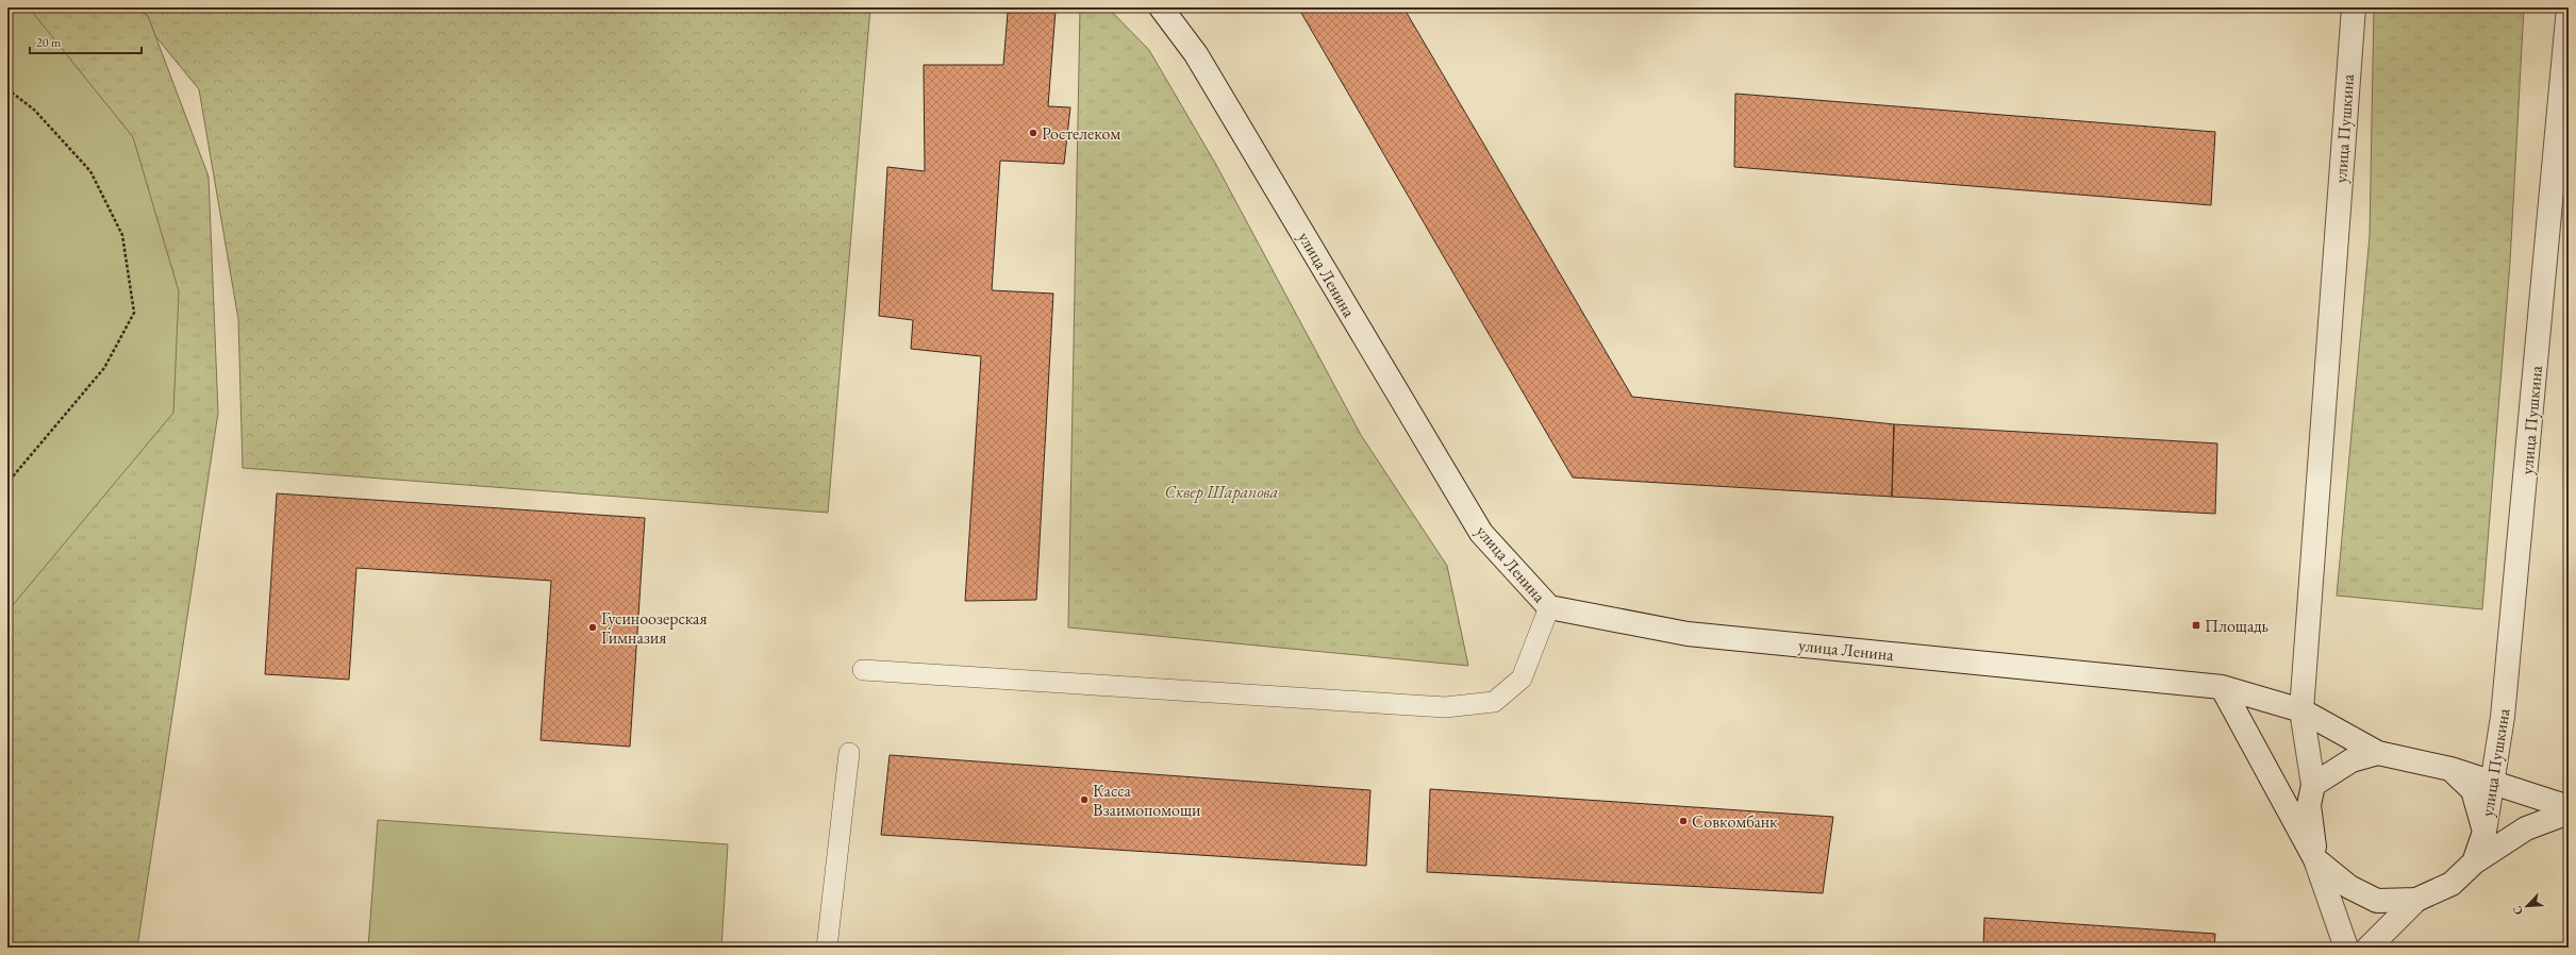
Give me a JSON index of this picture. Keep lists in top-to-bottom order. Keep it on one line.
{"streets":{"street":["улица Пушкина","улица Ленина"]},"crossings":[["улица Пушкина","улица Ленина"]],"parks":["Сквер Шарапова"],"places":{"other":["Ростелеком","Гусиноозерская Гимназия","Касса Взаимопомощи","Совкомбанк"],"transit":["Площадь"]},"scale_bar":"20 m","north":"bottom left"}
